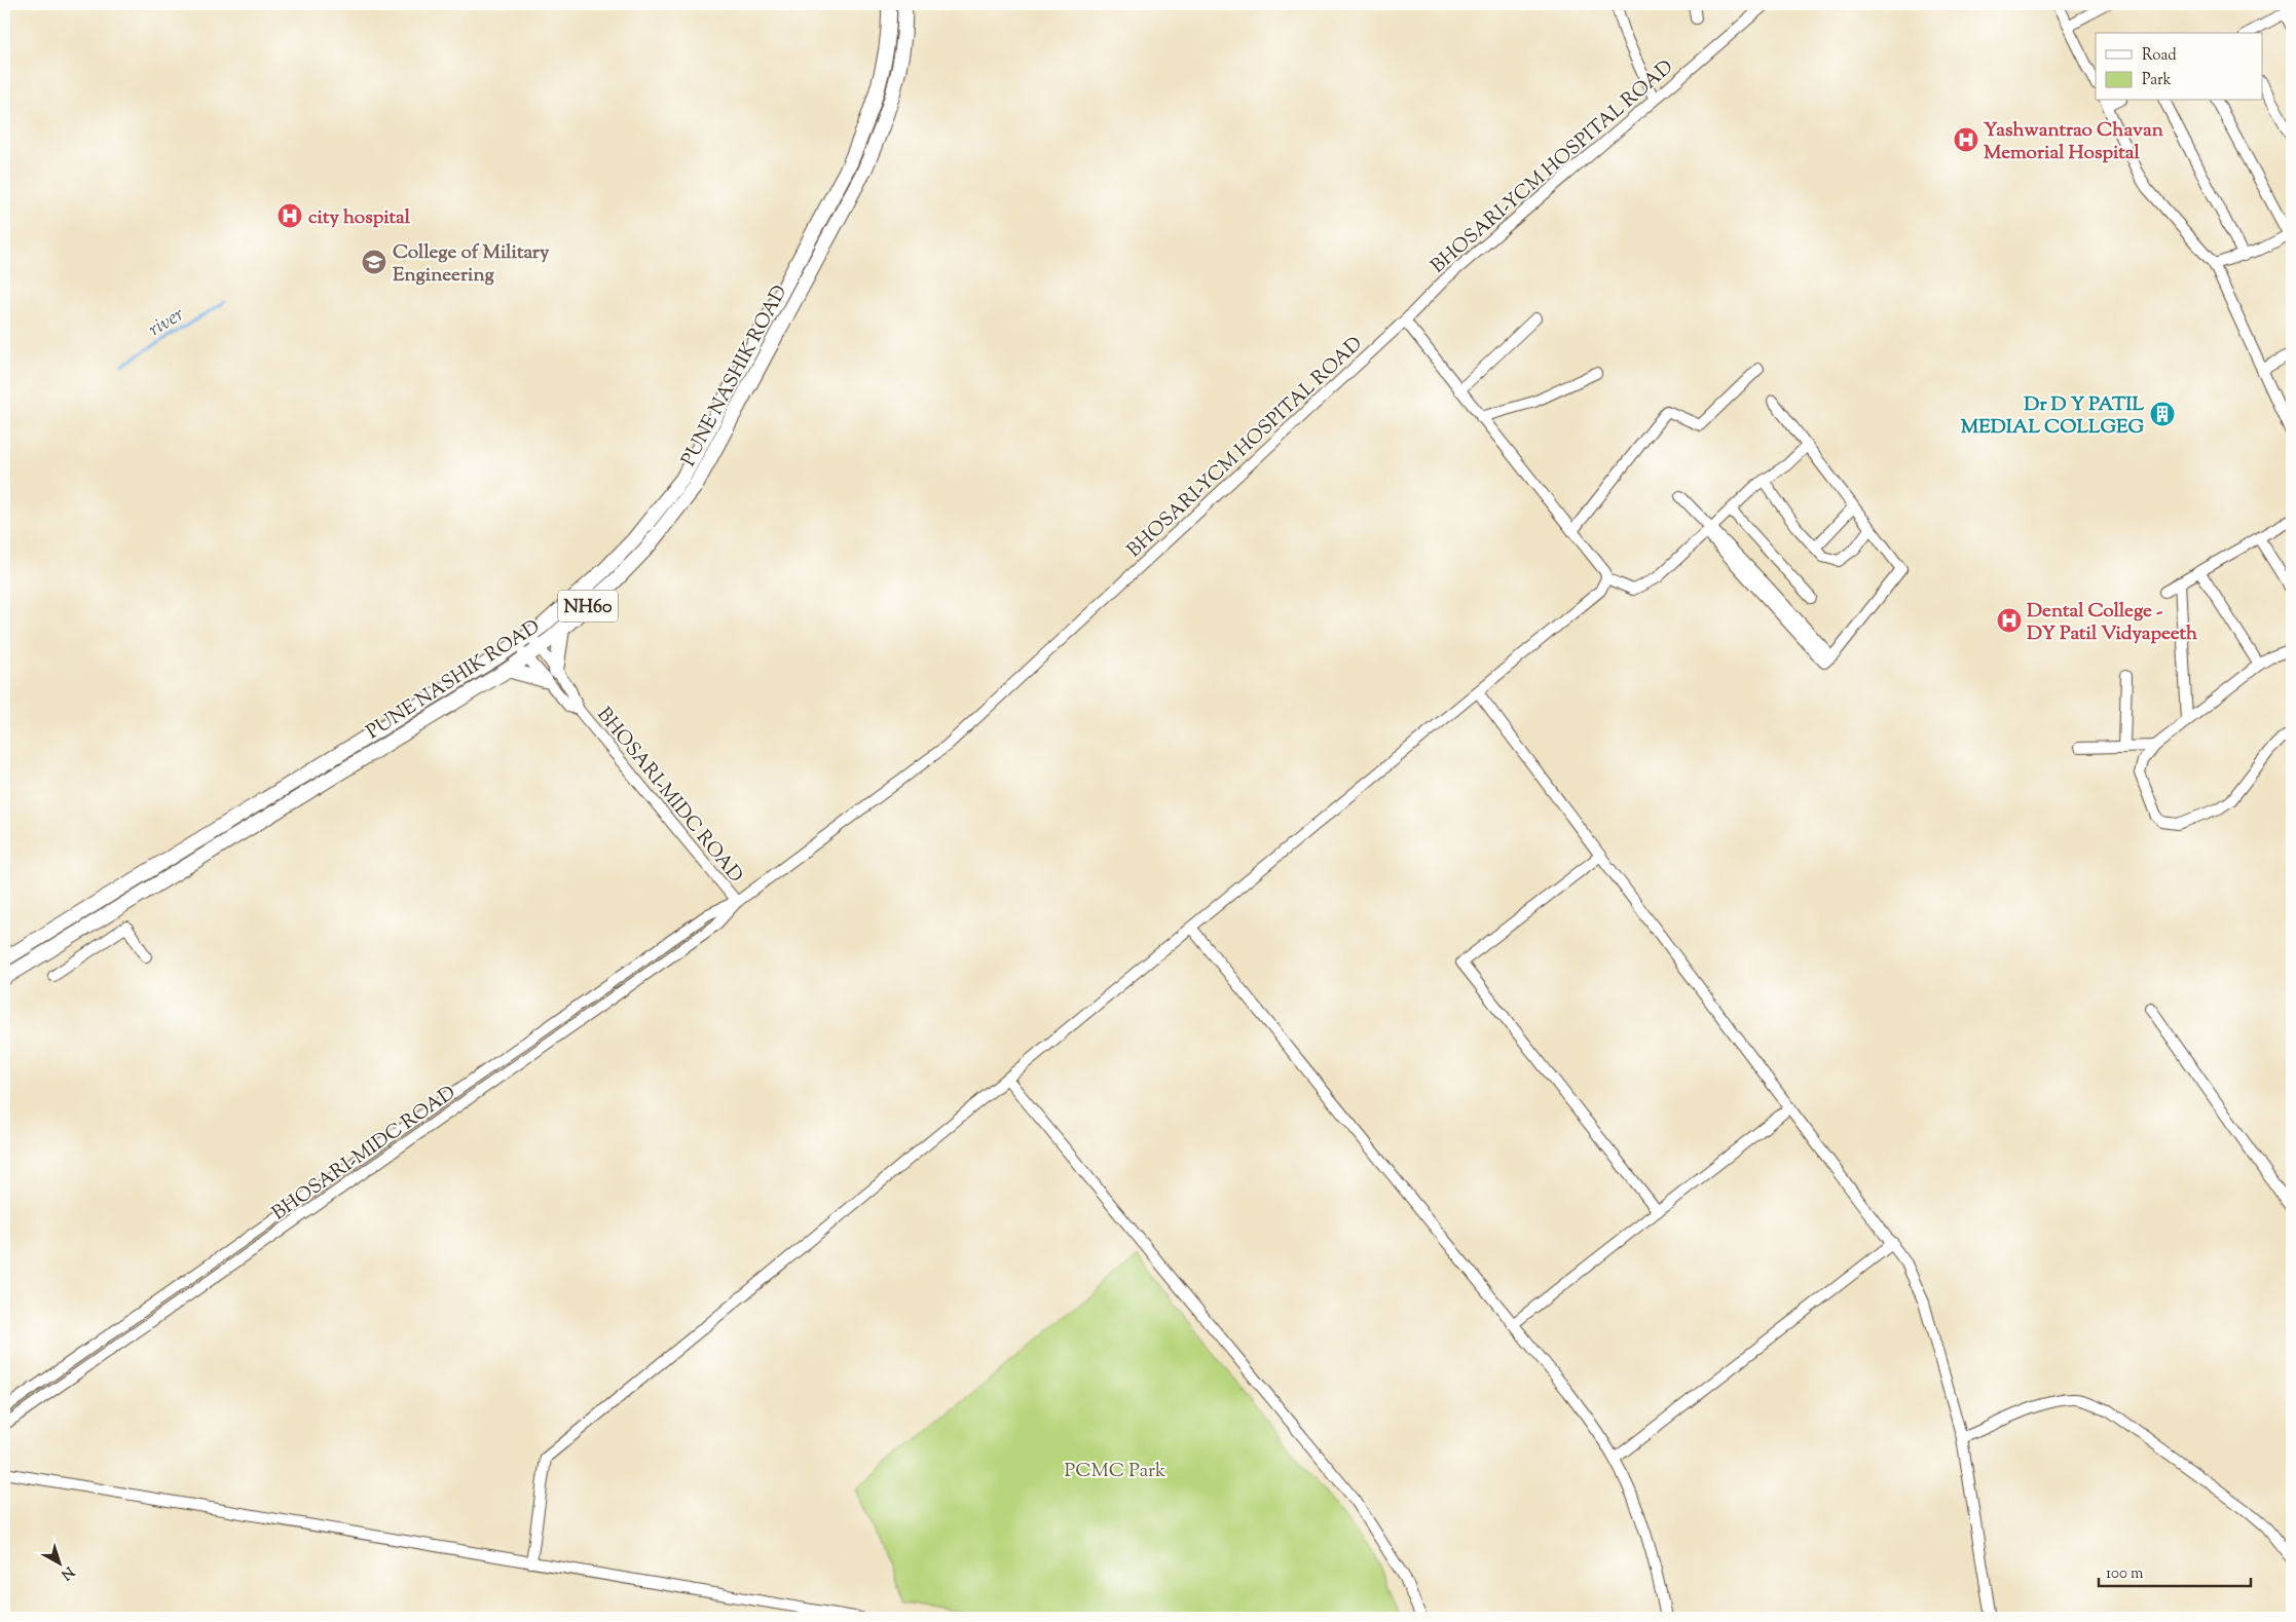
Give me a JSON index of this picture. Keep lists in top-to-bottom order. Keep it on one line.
{"streets":{"highway":["PUNE NASHIK ROAD","NH60"],"street":["BHOSARI-YCM HOSPITAL ROAD","BHOSARI-MIDC ROAD"]},"crossings":[["BHOSARI-YCM HOSPITAL ROAD","BHOSARI-MIDC ROAD"],["PUNE NASHIK ROAD","BHOSARI-MIDC ROAD"]],"water":["river"],"parks":["PCMC Park"],"places":{"hospital":["Yashwantrao Chavan Memorial Hospital","city hospital","Dental College - DY Patil Vidyapeeth"],"school or university":["College of Military Engineering"],"building":["Dr D Y PATIL MEDIAL COLLGEG"]},"legend":["Road","Park"],"scale_bar":"100 m","north":"bottom right"}
